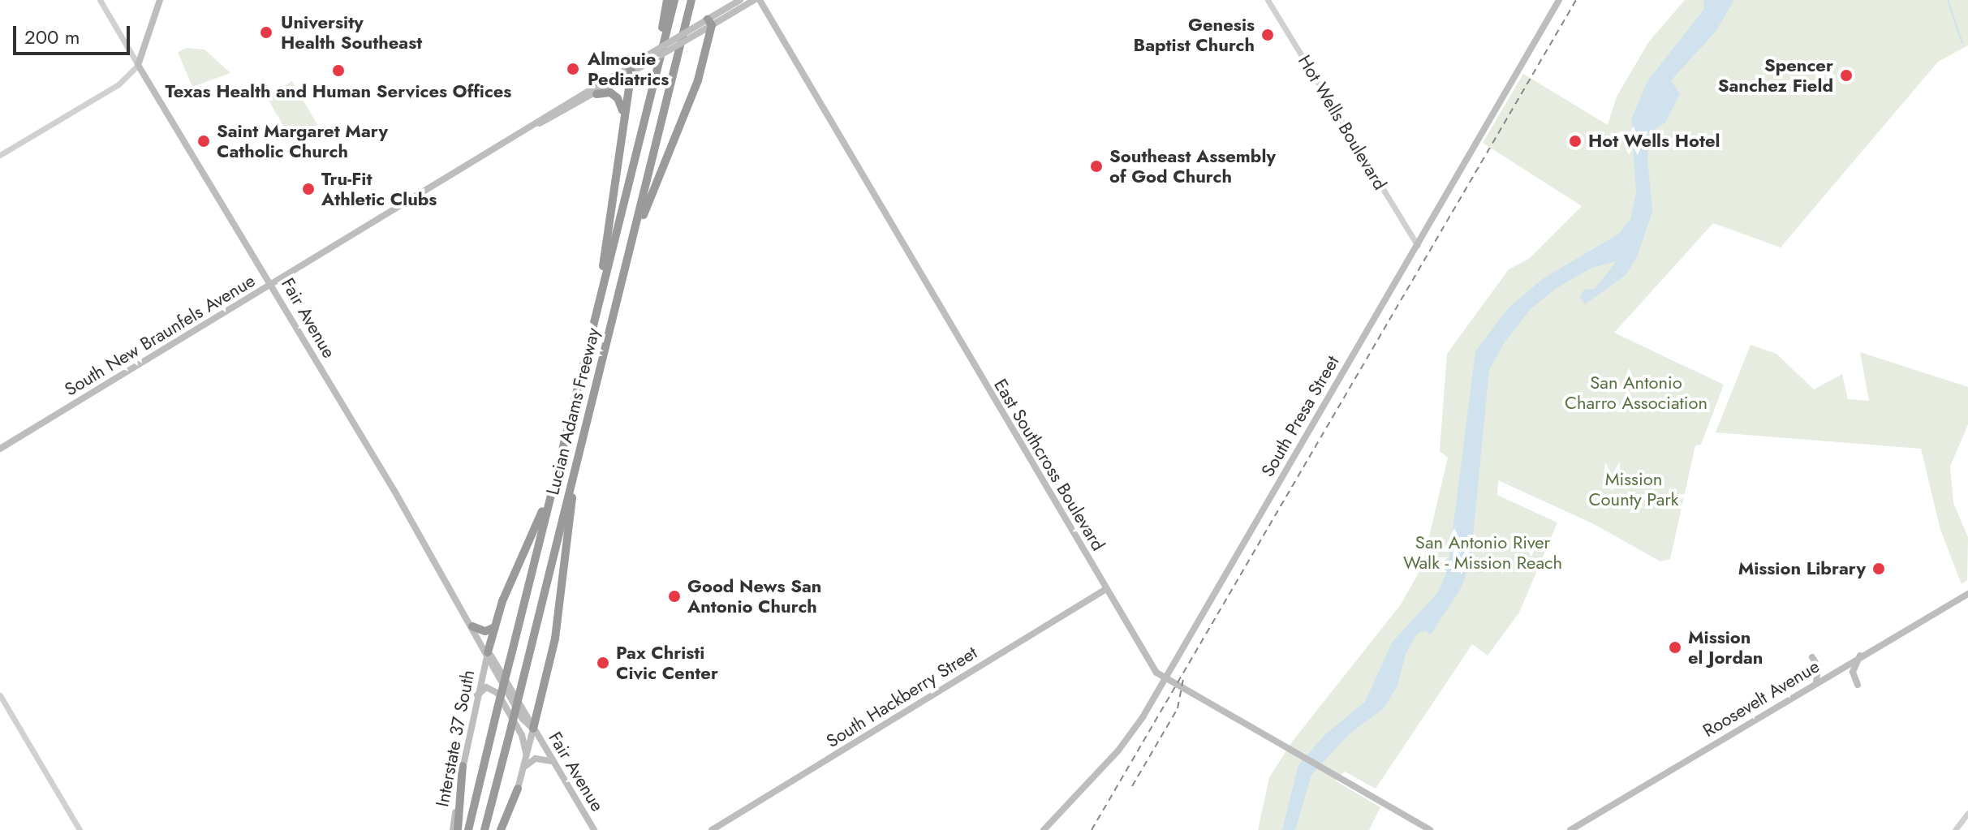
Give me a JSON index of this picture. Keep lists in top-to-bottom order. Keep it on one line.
{"streets":{"highway":["Lucian Adams Freeway"],"main road":["Fair Avenue","South New Braunfels Avenue","South Presa Street","East Southcross Boulevard","South Hackberry Street","Roosevelt Avenue","Interstate 37 South"],"street":["Hot Wells Boulevard"]},"crossings":[["Hot Wells Boulevard","South Presa Street"],["Fair Avenue","South New Braunfels Avenue"],["Fair Avenue","Interstate 37 South"],["South Presa Street","East Southcross Boulevard"],["East Southcross Boulevard","South Hackberry Street"]],"parks":["San Antonio Charro Association","Mission County Park","San Antonio River Walk - Mission Reach"],"places":["University Health Southeast","Genesis Baptist Church","Almouie Pediatrics","Texas Health and Human Services Offices","Spencer Sanchez Field","Saint Margaret Mary Catholic Church","Hot Wells Hotel","Southeast Assembly of God Church","Tru-Fit Athletic Clubs","Mission Library","Good News San Antonio Church","Mission el Jordan","Pax Christi Civic Center"],"scale_bar":"200 m"}
